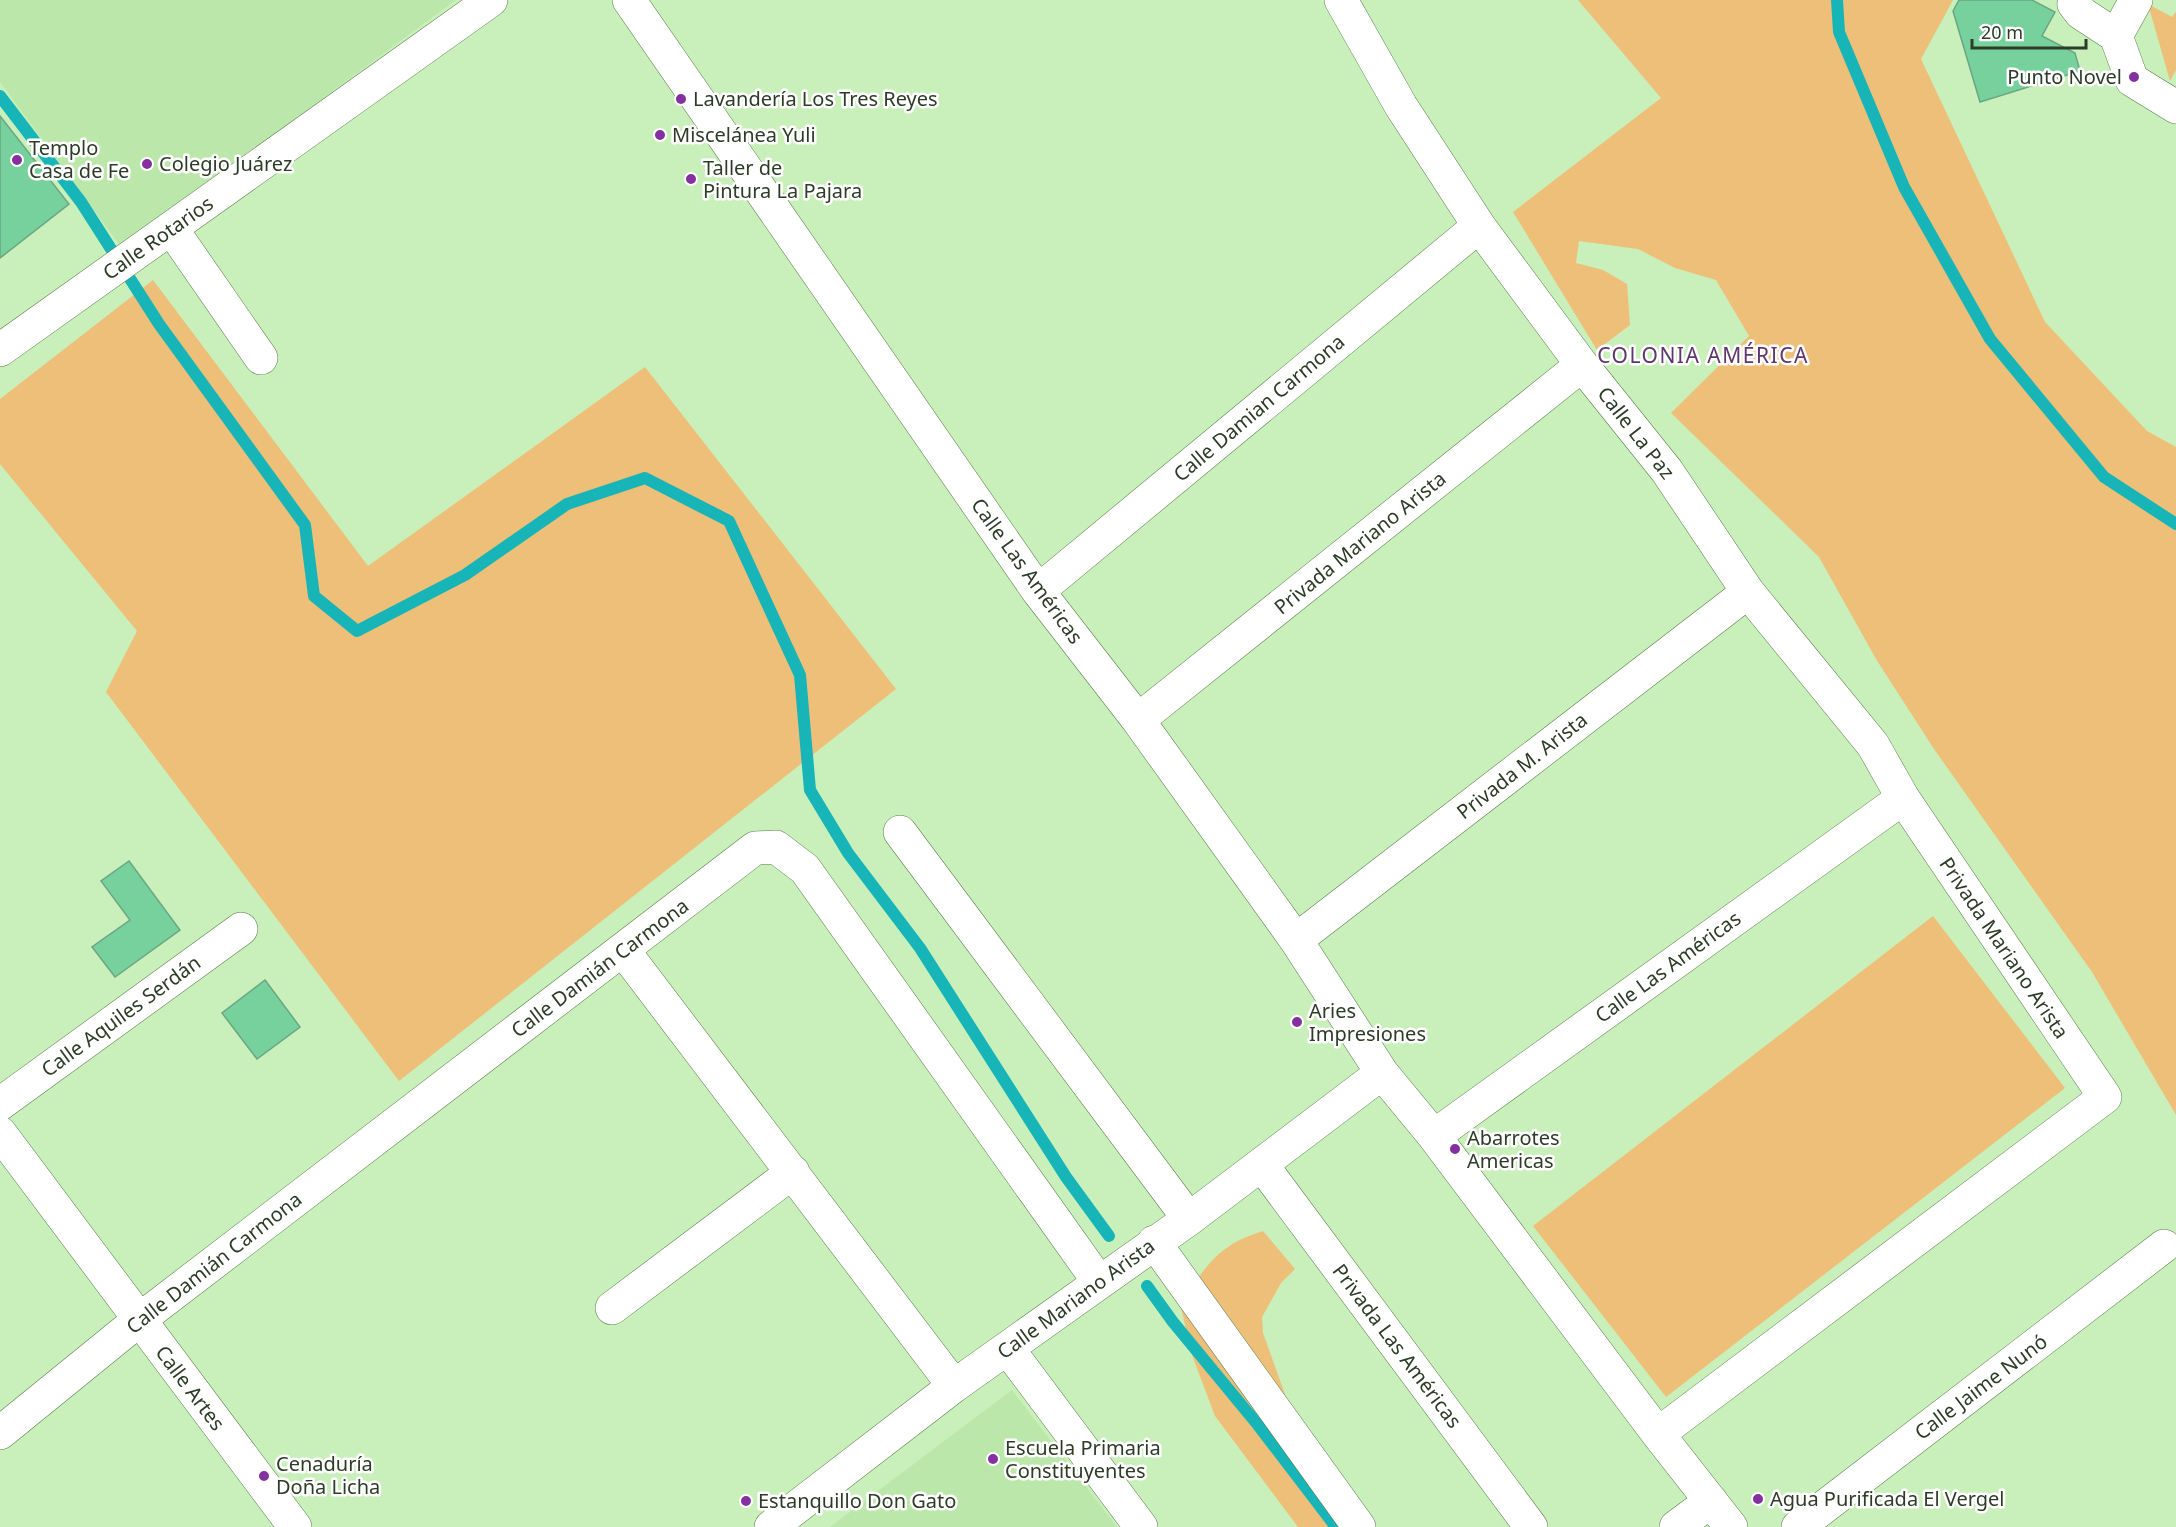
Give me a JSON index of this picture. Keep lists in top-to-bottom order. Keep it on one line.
{"streets":{"street":["Calle Rotarios","Calle Damian Carmona","Calle La Paz","Privada Mariano Arista","Calle Las Américas","Privada M. Arista","Calle Damián Carmona","Calle Aquiles Serdán","Calle Mariano Arista","Privada Las Américas","Calle Jaime Nunó","Calle Artes"]},"crossings":[["Calle Damian Carmona","Calle La Paz"],["Calle Damian Carmona","Calle Las Américas"],["Calle La Paz","Privada Mariano Arista"],["Calle La Paz","Calle Las Américas"],["Calle La Paz","Privada M. Arista"],["Privada Mariano Arista","Calle Las Américas"],["Calle Las Américas","Privada M. Arista"],["Calle Las Américas","Calle Mariano Arista"],["Calle Damián Carmona","Calle Mariano Arista"],["Calle Damián Carmona","Calle Artes"],["Calle Mariano Arista","Privada Las Américas"]],"districts":["COLONIA AMÉRICA"],"places":["Punto Novel","Lavandería Los Tres Reyes","Miscelánea Yuli","Templo Casa de Fe","Colegio Juárez","Taller de Pintura La Pajara","Aries Impresiones","Abarrotes Americas","Escuela Primaria Constituyentes","Cenaduría Doña Licha","Agua Purificada El Vergel","Estanquillo Don Gato"],"scale_bar":"20 m"}
